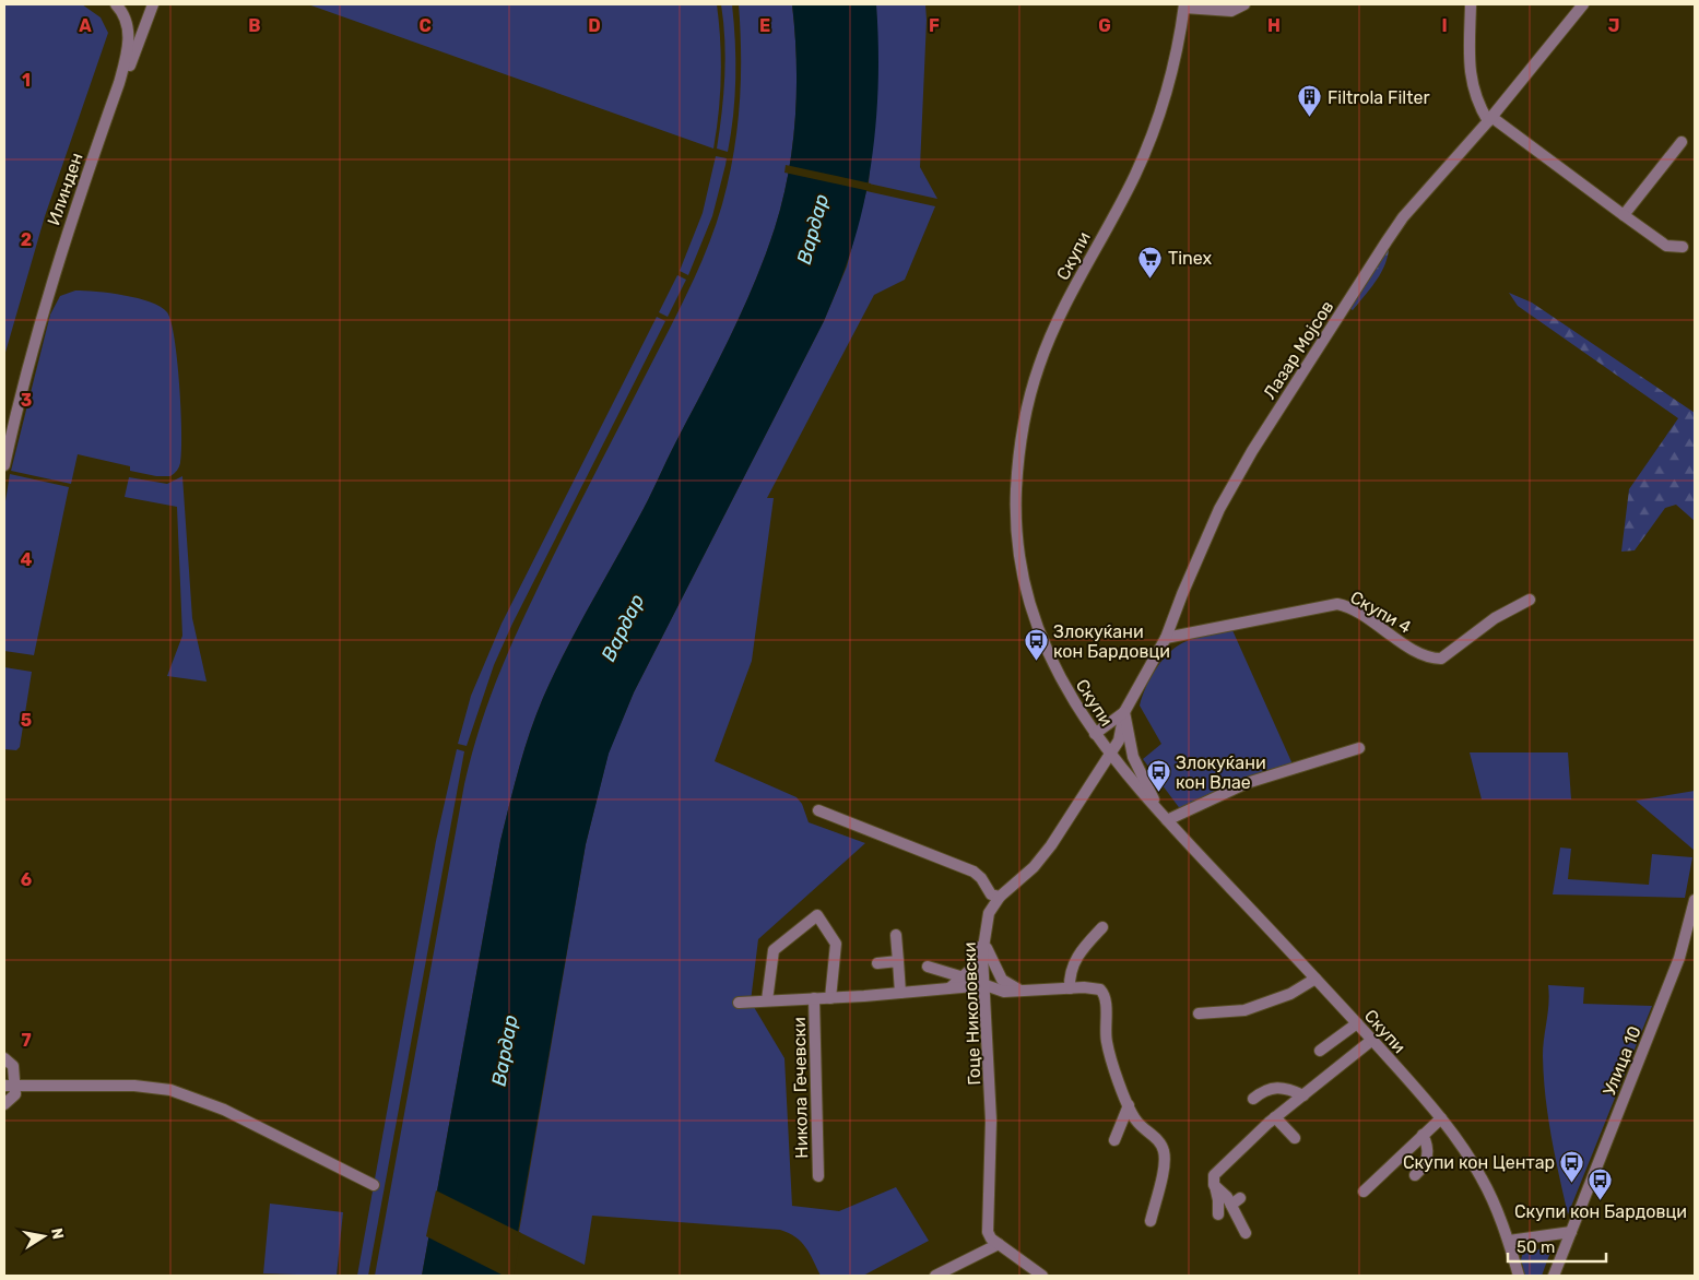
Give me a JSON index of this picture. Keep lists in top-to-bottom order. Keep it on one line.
{"streets":{"street":["Илинден","Скупи","Лазар Мојсов","Cкупи 4","Гоце Николовски","Улица 10","Никола Гечевски"]},"crossings":[["Скупи","Лазар Мојсов"],["Скупи","Гоце Николовски"],["Лазар Мојсов","Cкупи 4"],["Лазар Мојсов","Гоце Николовски"],["Гоце Николовски","Никола Гечевски"]],"water":["Вардар"],"places":{"building":["Filtrola Filter"],"supermarket":["Tinex"],"bus stop":["Злокуќани кон Бардовци","Злокуќани кон Влае","Скупи кон Центар","Скупи кон Бардовци"]},"scale_bar":"50 m","north":"right","grid":{"columns":["A","B","C","D","E","F","G","H","I","J"],"rows":["1","2","3","4","5","6","7"]}}
